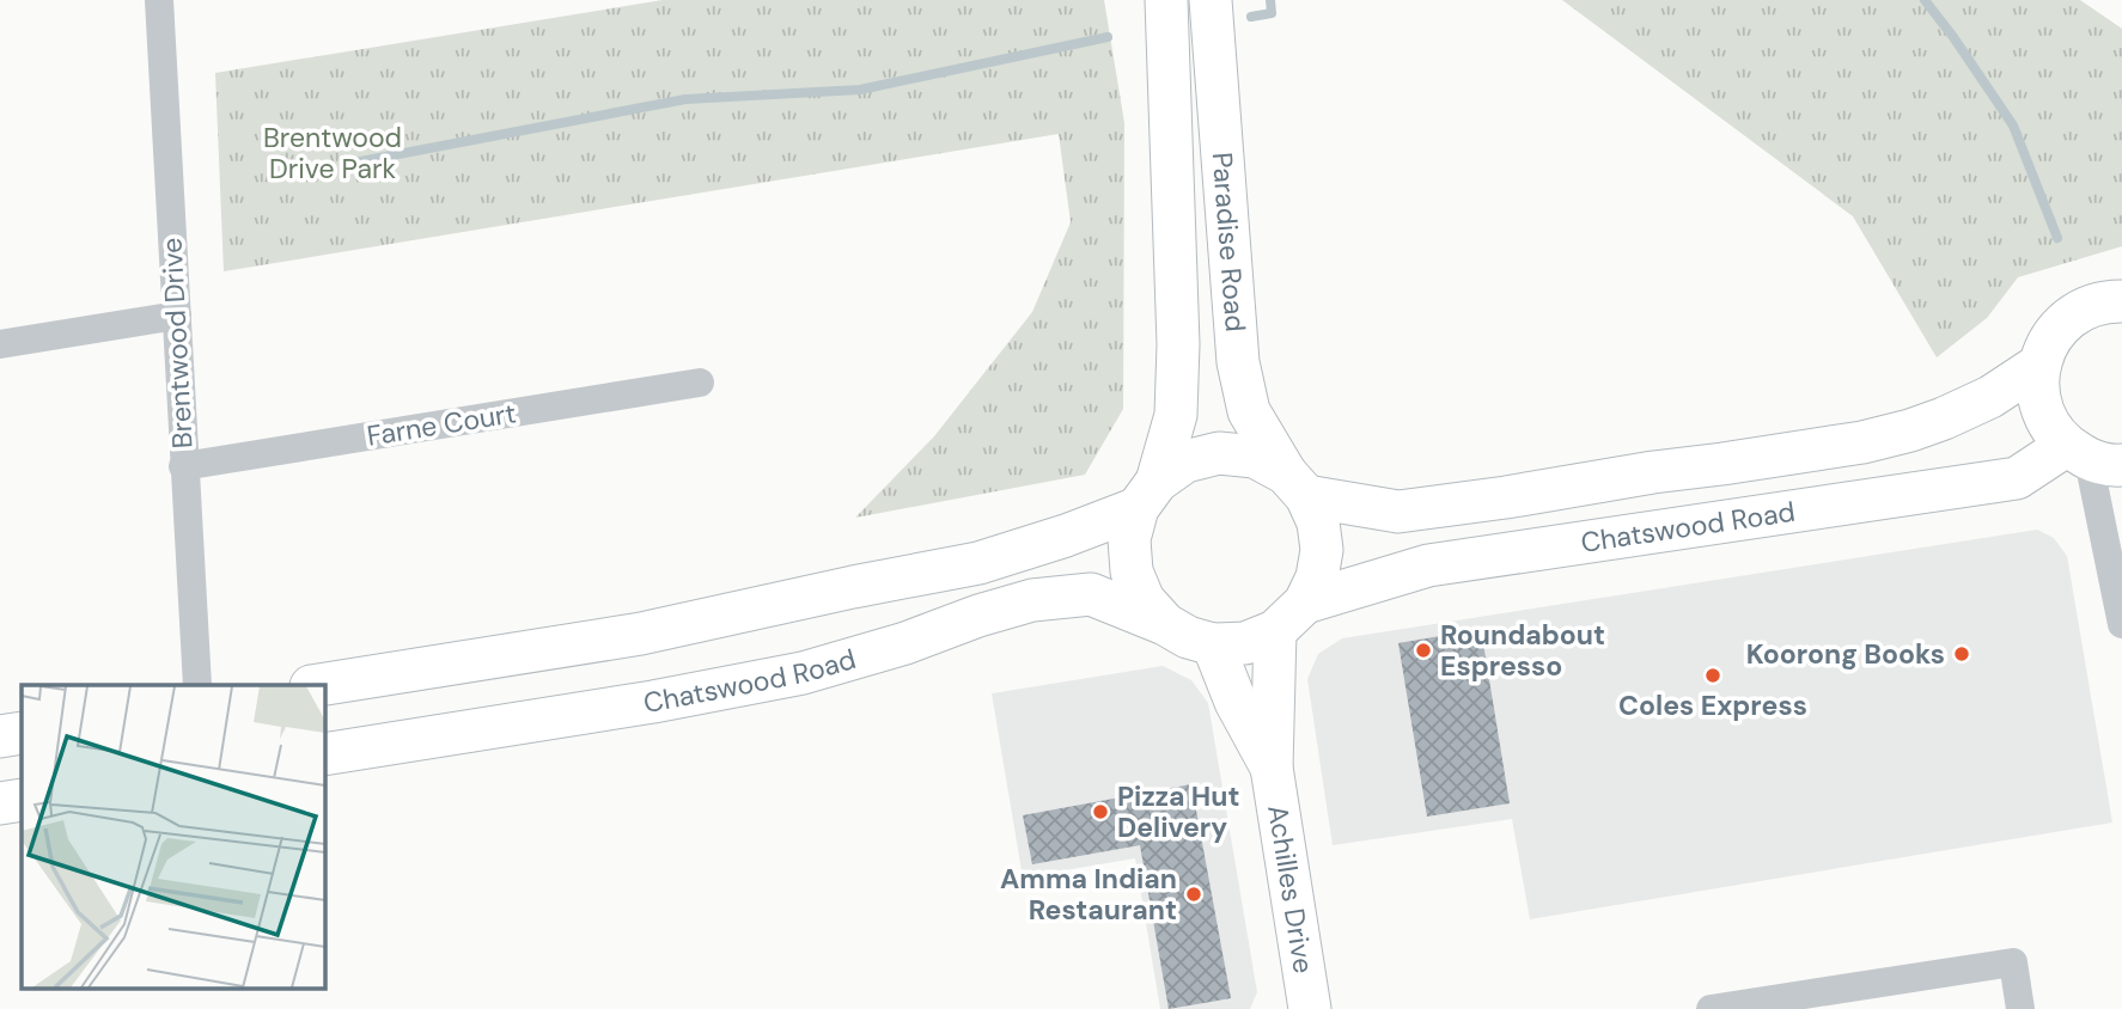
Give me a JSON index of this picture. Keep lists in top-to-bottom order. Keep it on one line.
{"streets":{"main road":["Paradise Road","Chatswood Road","Achilles Drive"],"street":["Brentwood Drive","Farne Court"]},"crossings":[["Paradise Road","Chatswood Road"],["Paradise Road","Achilles Drive"],["Brentwood Drive","Farne Court"],["Chatswood Road","Achilles Drive"]],"parks":["Brentwood Drive Park"],"places":["Roundabout Espresso","Koorong Books","Coles Express","Pizza Hut Delivery","Amma Indian Restaurant"]}
